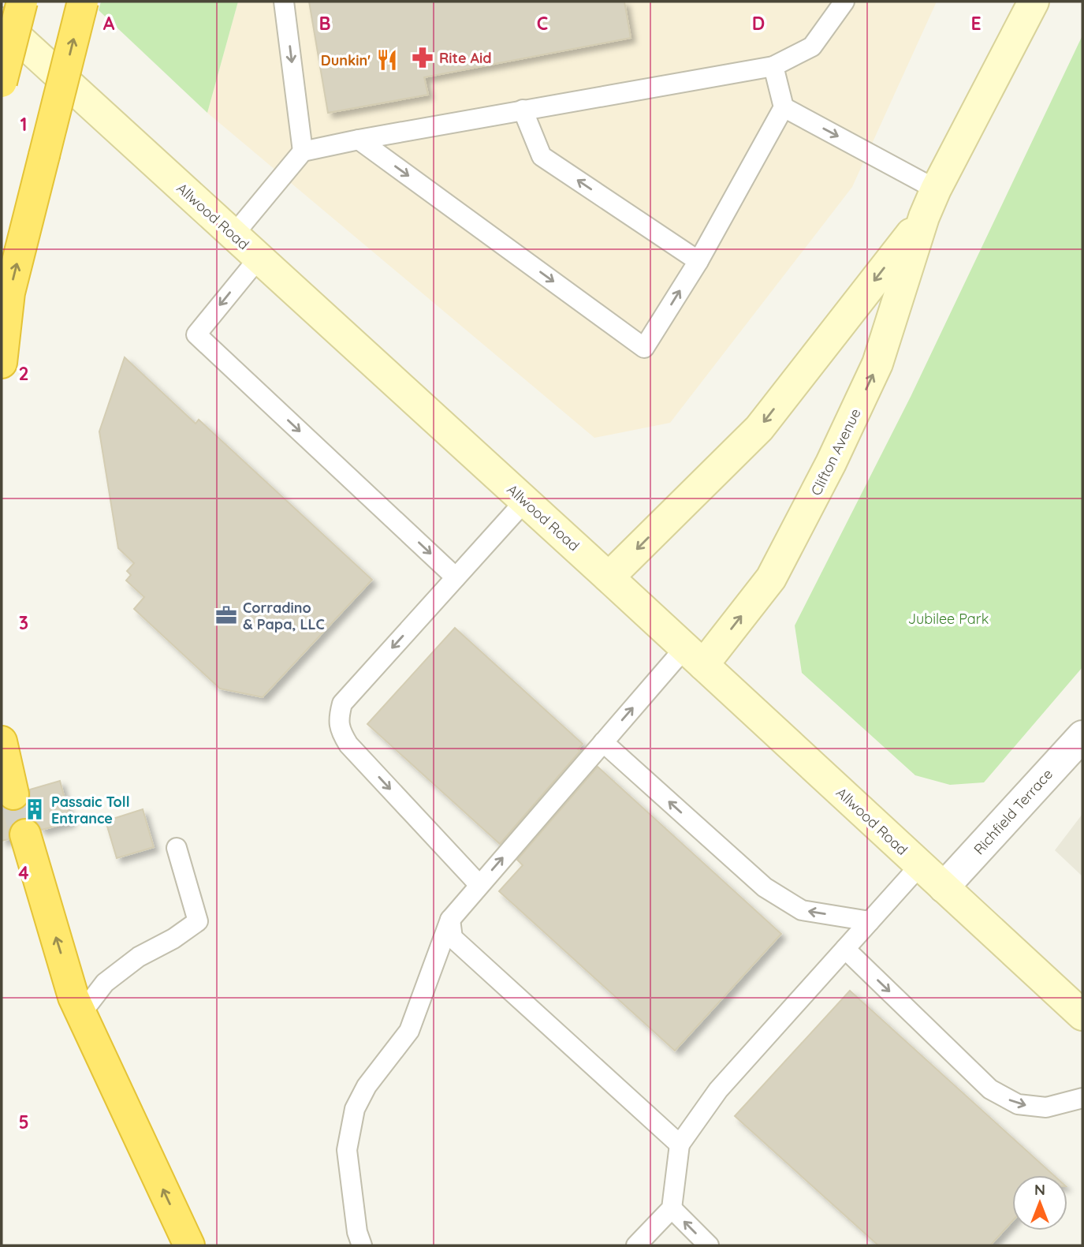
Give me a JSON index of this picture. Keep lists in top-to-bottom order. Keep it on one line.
{"streets":{"main road":["Allwood Road","Clifton Avenue"],"street":["Richfield Terrace"]},"crossings":[["Allwood Road","Clifton Avenue"],["Allwood Road","Richfield Terrace"]],"parks":["Jubilee Park"],"places":{"pharmacy":["Rite Aid"],"restaurant":["Dunkin'"],"office":["Corradino & Papa, LLC"],"building":["Passaic Toll Entrance"]},"north":"top","grid":{"columns":["A","B","C","D","E"],"rows":["1","2","3","4","5"]}}
